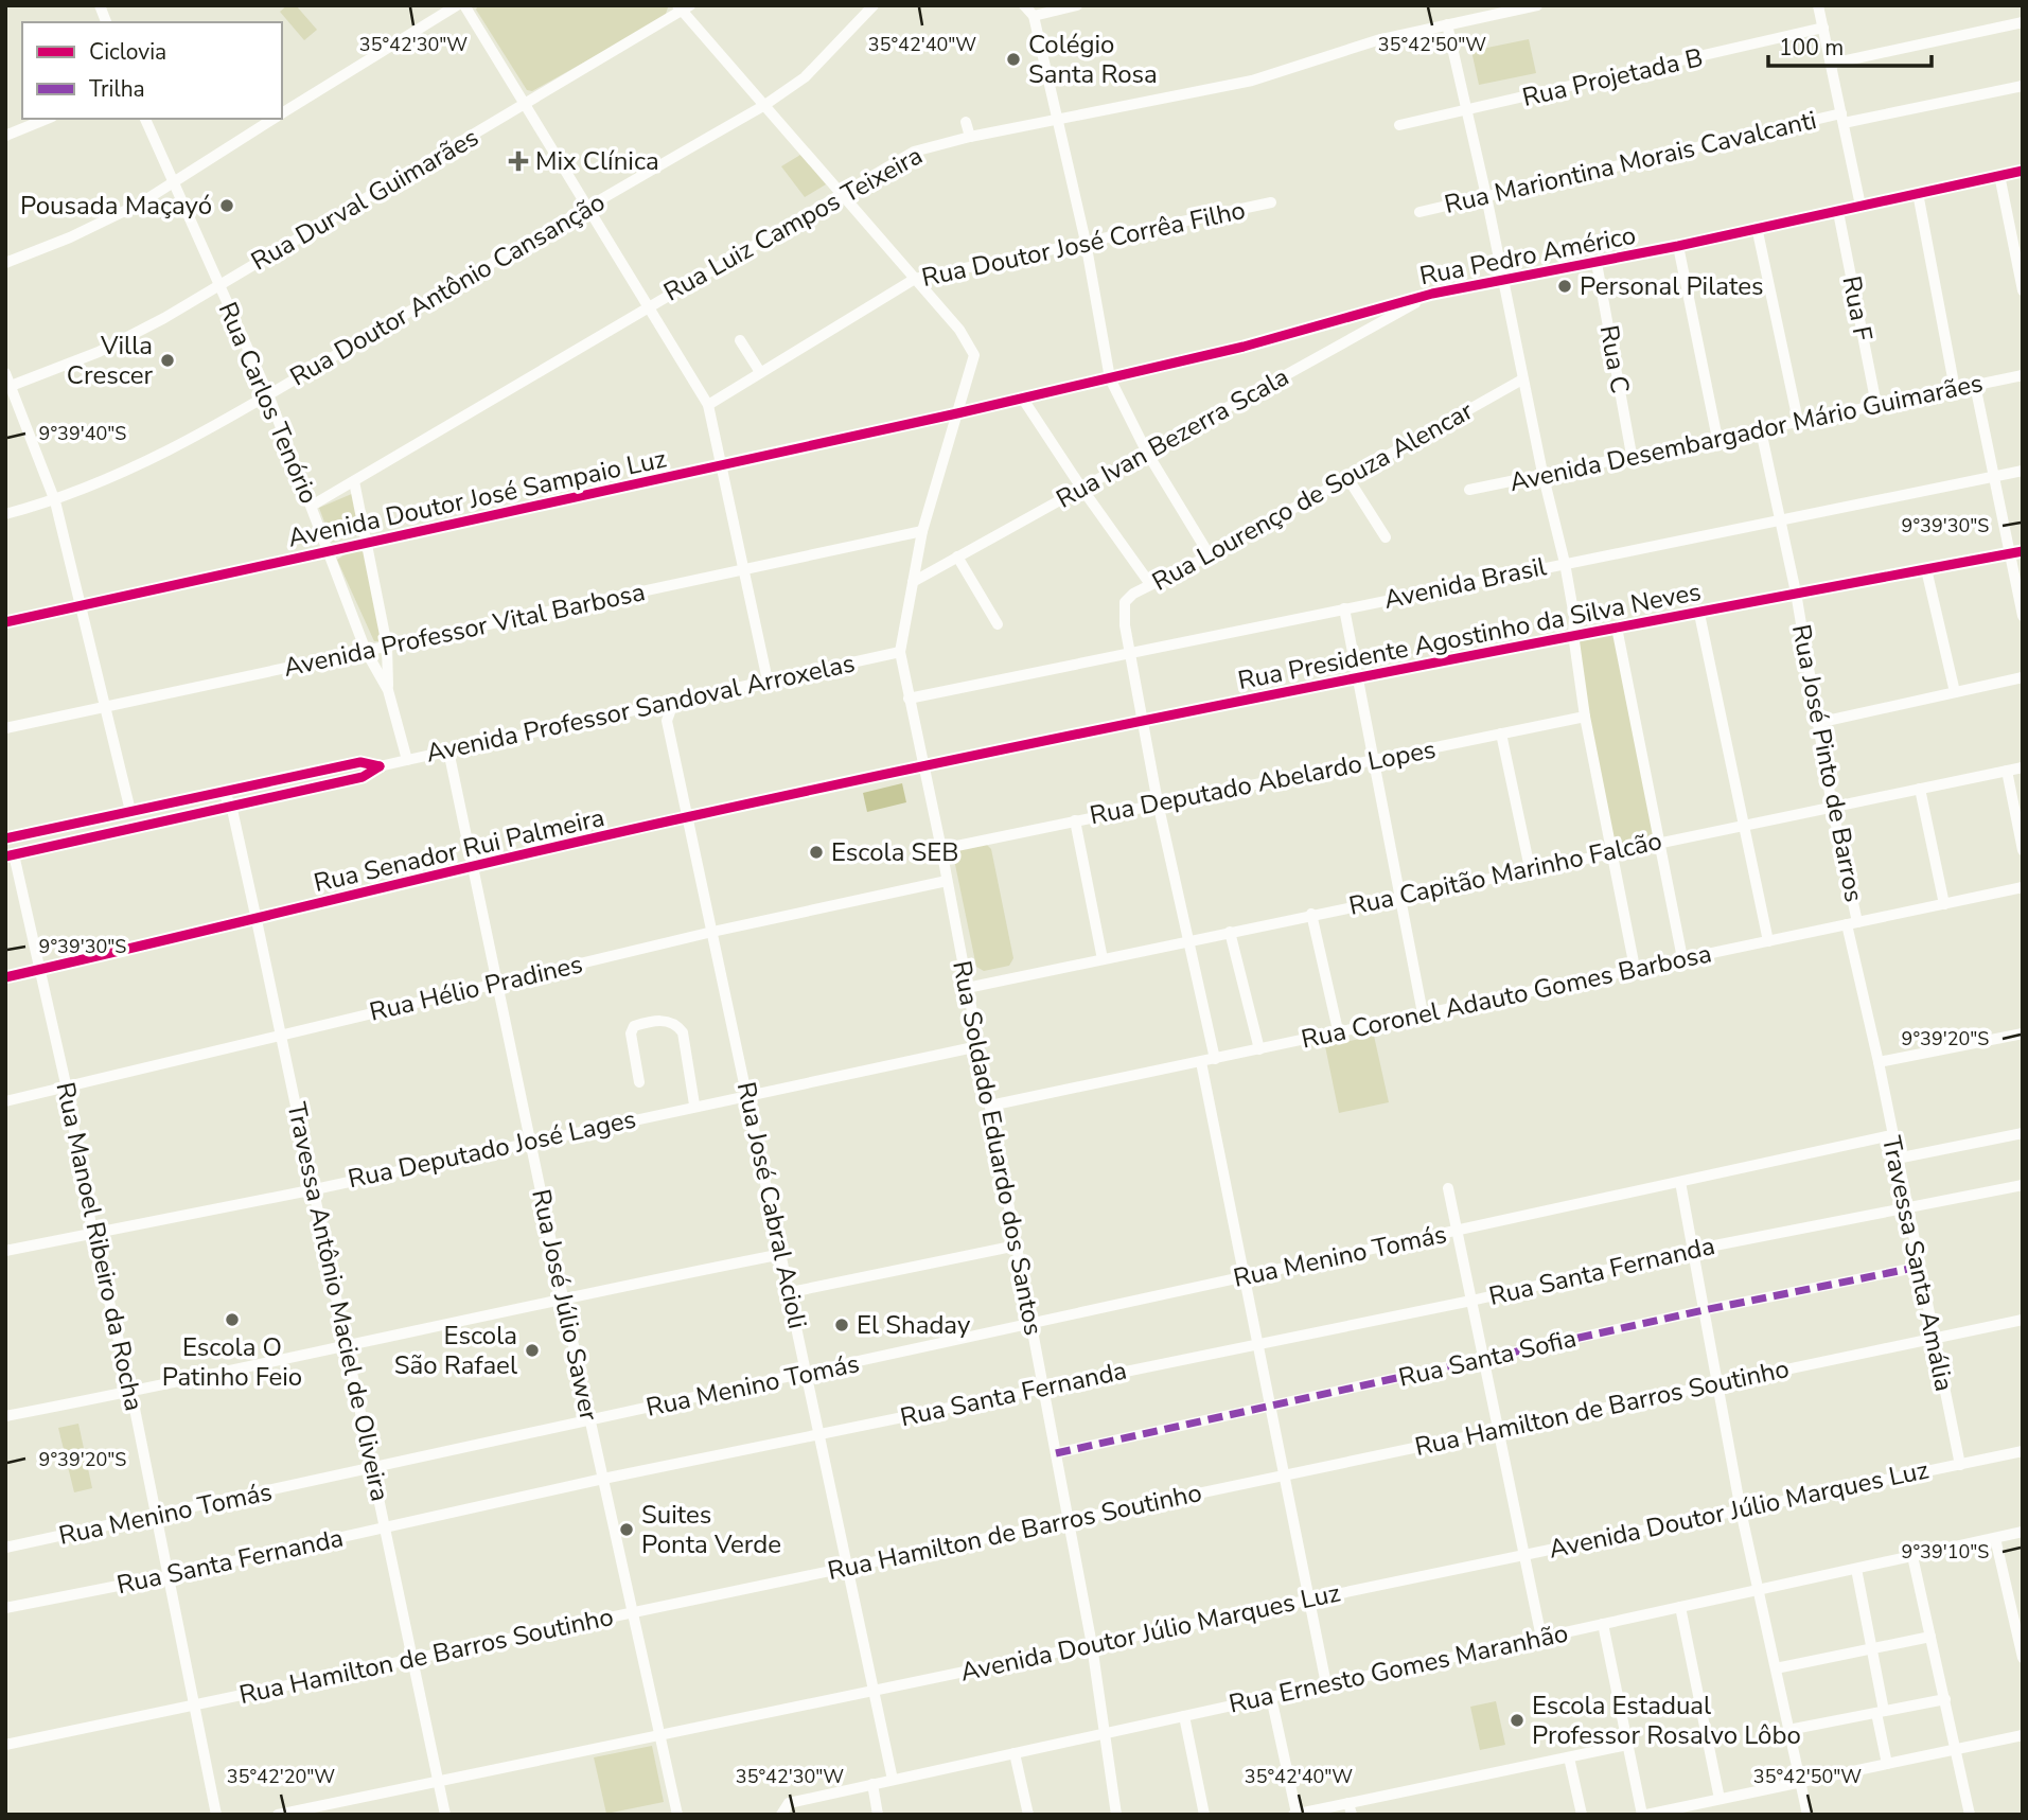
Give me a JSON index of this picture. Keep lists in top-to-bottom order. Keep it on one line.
{"streets":{"street":["Rua Projetada B","Rua Mariontina Morais Cavalcanti","Rua Durval Guimarães","Rua Luiz Campos Teixeira","Rua Doutor José Corrêa Filho","Rua Pedro Américo","Rua Doutor Antônio Cansanção","Rua F","Rua C","Rua Carlos Tenório","Avenida Desembargador Mário Guimarães","Rua Ivan Bezerra Scala","Rua Lourenço de Souza Alencar","Avenida Doutor José Sampaio Luz","Avenida Brasil","Avenida Professor Vital Barbosa","Rua Presidente Agostinho da Silva Neves","Avenida Professor Sandoval Arroxelas","Rua José Pinto de Barros","Rua Deputado Abelardo Lopes","Rua Senador Rui Palmeira","Rua Capitão Marinho Falcão","Rua Hélio Pradines","Rua Coronel Adauto Gomes Barbosa","Rua Soldado Eduardo dos Santos","Rua Deputado José Lages","Rua José Cabral Acioli","Rua Manoel Ribeiro da Rocha","Rua Menino Tomás","Travessa Santa Amália","Rua Santa Fernanda","Travessa Antônio Maciel de Oliveira","Rua José Júlio Sawer","Rua Santa Sofia","Rua Hamilton de Barros Soutinho","Avenida Doutor Júlio Marques Luz","Rua Ernesto Gomes Maranhão"]},"crossings":[["Rua Durval Guimarães","Rua Carlos Tenório"],["Rua Luiz Campos Teixeira","Rua Carlos Tenório"],["Rua Doutor José Corrêa Filho","Rua Soldado Eduardo dos Santos"],["Rua Pedro Américo","Rua F"],["Rua Pedro Américo","Rua C"],["Rua Pedro Américo","Rua Ivan Bezerra Scala"],["Rua Pedro Américo","Avenida Doutor José Sampaio Luz"],["Rua Pedro Américo","Rua Soldado Eduardo dos Santos"],["Rua Doutor Antônio Cansanção","Rua Carlos Tenório"],["Rua F","Avenida Desembargador Mário Guimarães"],["Rua C","Avenida Desembargador Mário Guimarães"],["Rua Carlos Tenório","Avenida Doutor José Sampaio Luz"],["Rua Carlos Tenório","Avenida Professor Vital Barbosa"],["Rua Carlos Tenório","Avenida Professor Sandoval Arroxelas"],["Avenida Desembargador Mário Guimarães","Rua José Pinto de Barros"],["Rua Ivan Bezerra Scala","Rua Soldado Eduardo dos Santos"],["Rua Lourenço de Souza Alencar","Avenida Brasil"],["Avenida Doutor José Sampaio Luz","Rua Soldado Eduardo dos Santos"],["Avenida Brasil","Rua José Pinto de Barros"],["Avenida Brasil","Rua Soldado Eduardo dos Santos"],["Avenida Professor Vital Barbosa","Rua Soldado Eduardo dos Santos"],["Rua Presidente Agostinho da Silva Neves","Rua José Pinto de Barros"],["Rua Presidente Agostinho da Silva Neves","Rua Senador Rui Palmeira"],["Rua Presidente Agostinho da Silva Neves","Rua Soldado Eduardo dos Santos"],["Avenida Professor Sandoval Arroxelas","Rua Soldado Eduardo dos Santos"],["Avenida Professor Sandoval Arroxelas","Rua Manoel Ribeiro da Rocha"],["Avenida Professor Sandoval Arroxelas","Travessa Antônio Maciel de Oliveira"],["Avenida Professor Sandoval Arroxelas","Rua José Júlio Sawer"],["Rua José Pinto de Barros","Rua Capitão Marinho Falcão"],["Rua José Pinto de Barros","Rua Coronel Adauto Gomes Barbosa"],["Rua José Pinto de Barros","Travessa Santa Amália"],["Rua Deputado Abelardo Lopes","Rua Soldado Eduardo dos Santos"],["Rua Senador Rui Palmeira","Rua Soldado Eduardo dos Santos"],["Rua Senador Rui Palmeira","Rua José Cabral Acioli"],["Rua Senador Rui Palmeira","Rua Manoel Ribeiro da Rocha"],["Rua Senador Rui Palmeira","Travessa Antônio Maciel de Oliveira"],["Rua Senador Rui Palmeira","Rua José Júlio Sawer"],["Rua Capitão Marinho Falcão","Rua Soldado Eduardo dos Santos"],["Rua Hélio Pradines","Rua Soldado Eduardo dos Santos"],["Rua Hélio Pradines","Rua José Cabral Acioli"],["Rua Hélio Pradines","Rua Manoel Ribeiro da Rocha"],["Rua Hélio Pradines","Travessa Antônio Maciel de Oliveira"],["Rua Hélio Pradines","Rua José Júlio Sawer"],["Rua Coronel Adauto Gomes Barbosa","Rua Soldado Eduardo dos Santos"],["Rua Soldado Eduardo dos Santos","Rua Deputado José Lages"],["Rua Soldado Eduardo dos Santos","Rua Menino Tomás"],["Rua Soldado Eduardo dos Santos","Rua Santa Fernanda"],["Rua Soldado Eduardo dos Santos","Rua Santa Sofia"],["Rua Soldado Eduardo dos Santos","Rua Hamilton de Barros Soutinho"],["Rua Soldado Eduardo dos Santos","Avenida Doutor Júlio Marques Luz"],["Rua Soldado Eduardo dos Santos","Rua Ernesto Gomes Maranhão"],["Rua Deputado José Lages","Rua José Cabral Acioli"],["Rua Deputado José Lages","Rua Manoel Ribeiro da Rocha"],["Rua Deputado José Lages","Travessa Antônio Maciel de Oliveira"],["Rua Deputado José Lages","Rua José Júlio Sawer"],["Rua José Cabral Acioli","Rua Menino Tomás"],["Rua José Cabral Acioli","Rua Santa Fernanda"],["Rua José Cabral Acioli","Rua Hamilton de Barros Soutinho"],["Rua José Cabral Acioli","Avenida Doutor Júlio Marques Luz"],["Rua José Cabral Acioli","Rua Ernesto Gomes Maranhão"],["Rua Manoel Ribeiro da Rocha","Rua Menino Tomás"],["Rua Manoel Ribeiro da Rocha","Rua Santa Fernanda"],["Rua Manoel Ribeiro da Rocha","Rua Hamilton de Barros Soutinho"],["Rua Menino Tomás","Travessa Santa Amália"],["Rua Menino Tomás","Travessa Antônio Maciel de Oliveira"],["Rua Menino Tomás","Rua José Júlio Sawer"],["Travessa Santa Amália","Rua Santa Fernanda"],["Travessa Santa Amália","Rua Santa Sofia"],["Travessa Santa Amália","Rua Hamilton de Barros Soutinho"],["Travessa Santa Amália","Avenida Doutor Júlio Marques Luz"],["Rua Santa Fernanda","Travessa Antônio Maciel de Oliveira"],["Rua Santa Fernanda","Rua José Júlio Sawer"],["Travessa Antônio Maciel de Oliveira","Rua Hamilton de Barros Soutinho"],["Travessa Antônio Maciel de Oliveira","Avenida Doutor Júlio Marques Luz"],["Rua José Júlio Sawer","Rua Hamilton de Barros Soutinho"],["Rua José Júlio Sawer","Avenida Doutor Júlio Marques Luz"]],"places":{"other":["Colégio Santa Rosa","Pousada Maçayó","Personal Pilates","Villa Crescer","Escola SEB","Escola O Patinho Feio","El Shaday","Escola São Rafael","Suites Ponta Verde","Escola Estadual Professor Rosalvo Lôbo"],"health":["Mix Clínica"]},"legend":["Ciclovia","Trilha"],"scale_bar":"100 m","coordinates":["35°42'30\"W","35°42'40\"W","35°42'50\"W","9°39'40\"S","9°39'30\"S","9°39'20\"S","9°39'10\"S","35°42'20\"W"]}
